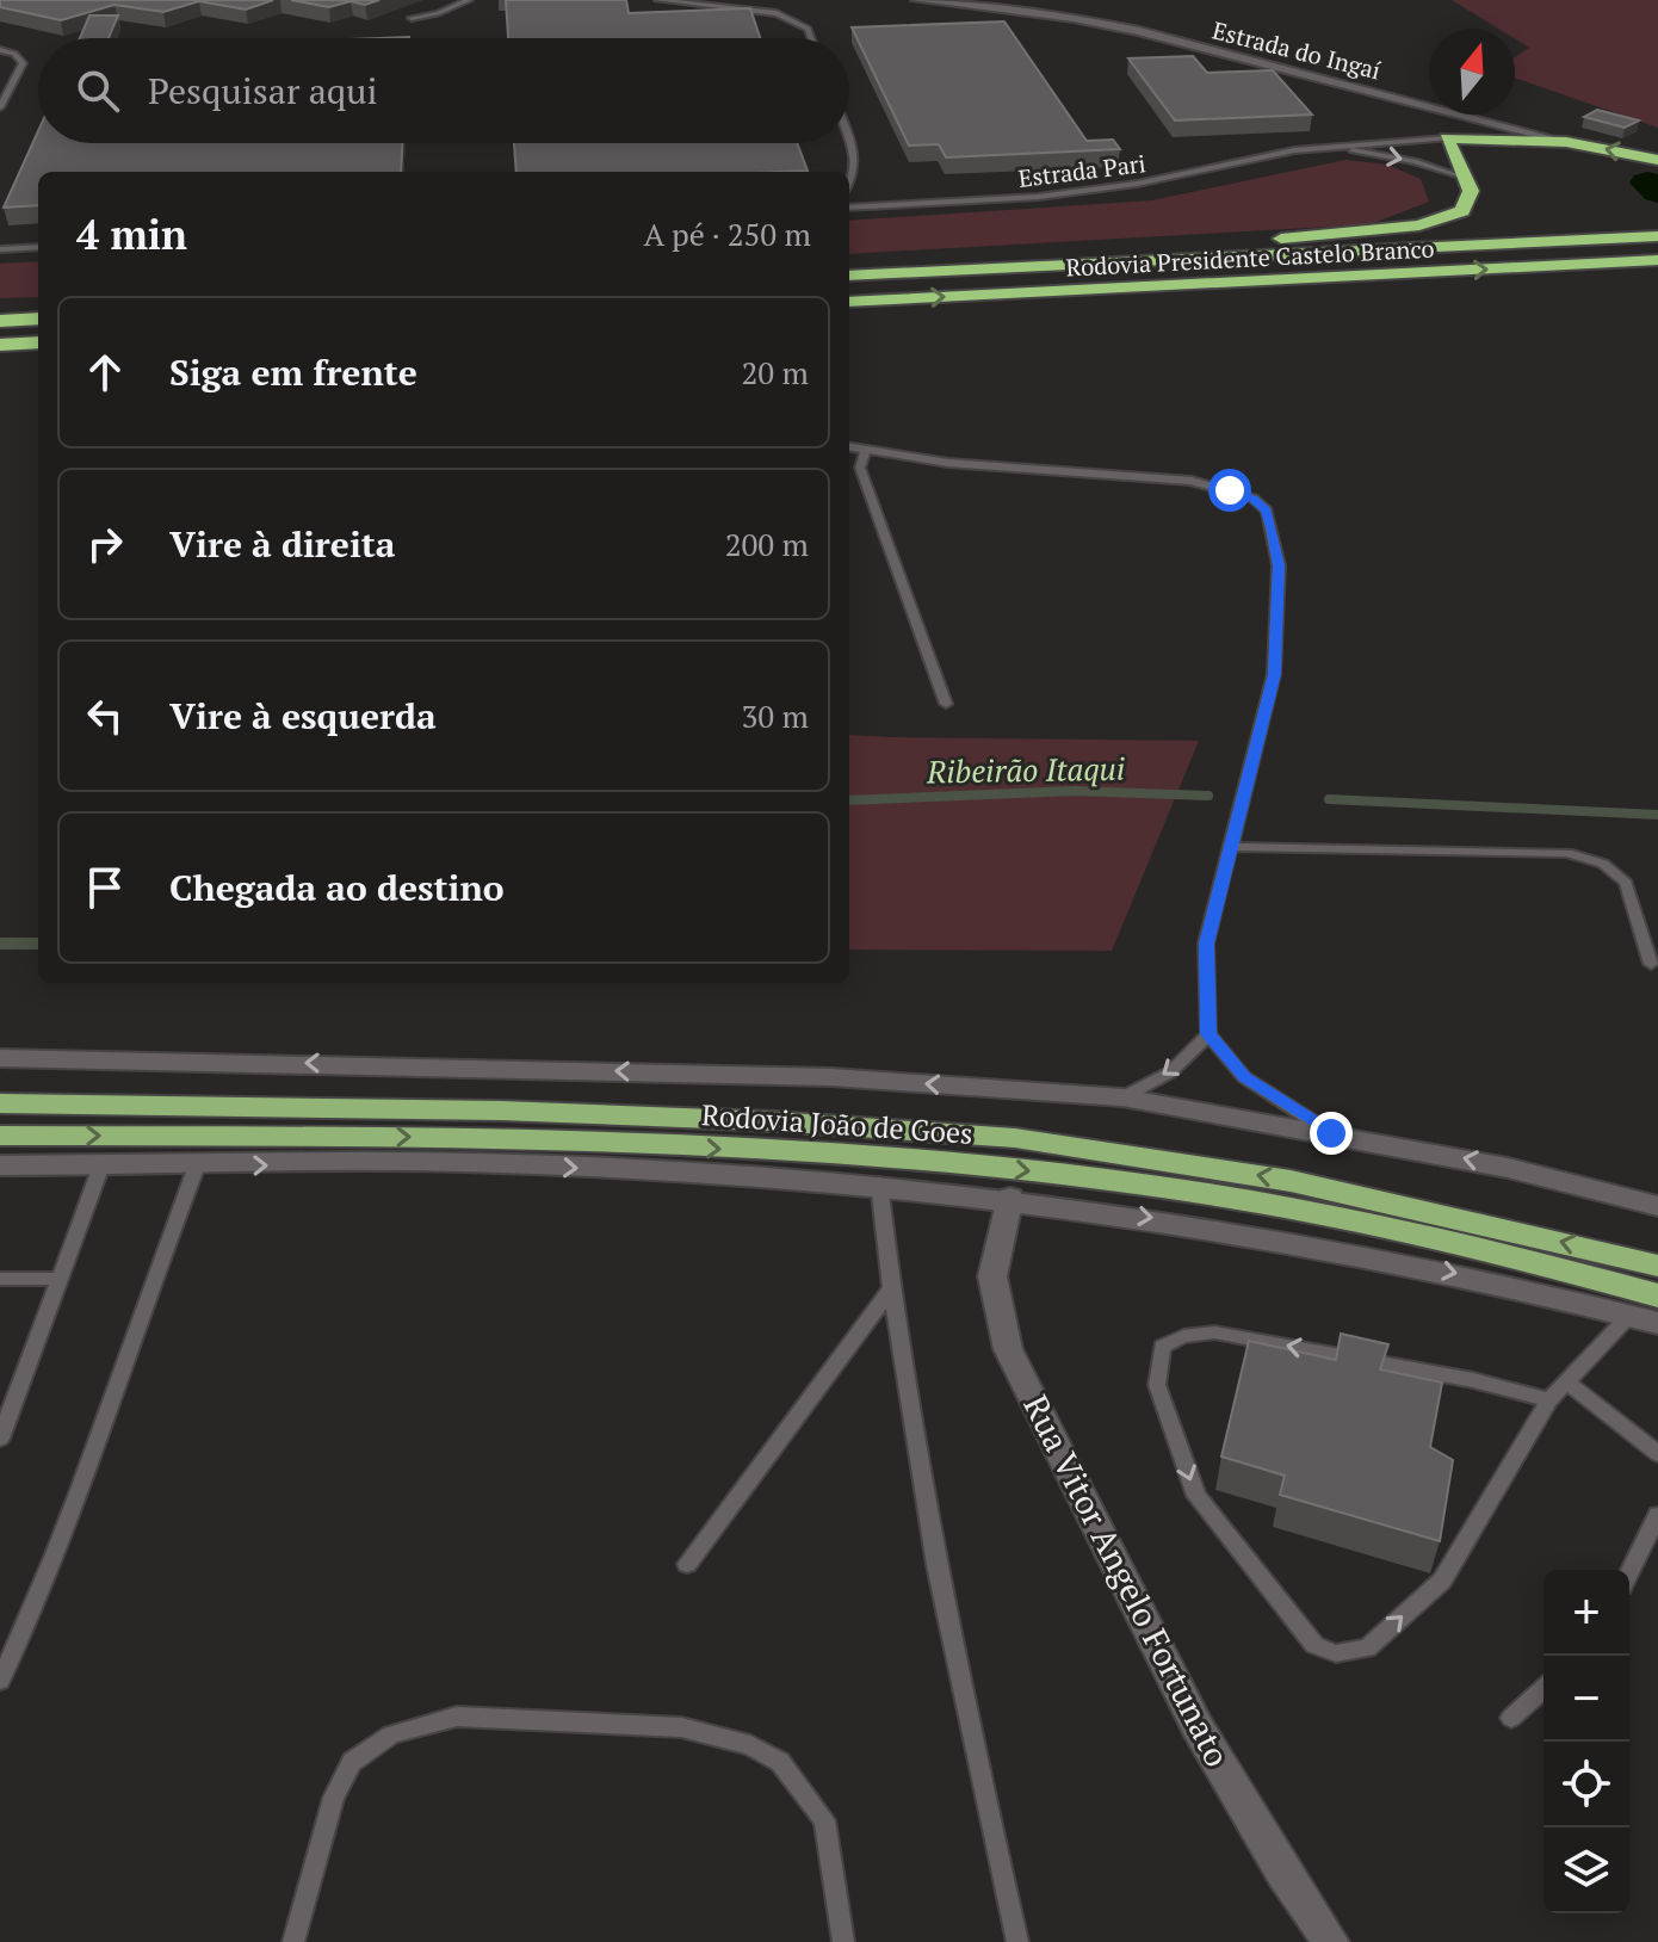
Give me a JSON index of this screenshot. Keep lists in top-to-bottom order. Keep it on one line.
{"streets":{"highway":["Rodovia Presidente Castelo Branco","Rodovia João de Goes"],"street":["Estrada do Ingaí","Rua Vitor Angelo Fortunato"],"lane":["Estrada Pari"]},"water":["Ribeirão Itaqui"],"north":"top","page":{"search":"Pesquisar aqui","heading":["4 min","A pé · 250 m"],"list":[["Siga em frente","20 m"],["Vire à direita","200 m"],["Vire à esquerda","30 m"],"Chegada ao destino"],"map_buttons":["+","−"]}}
